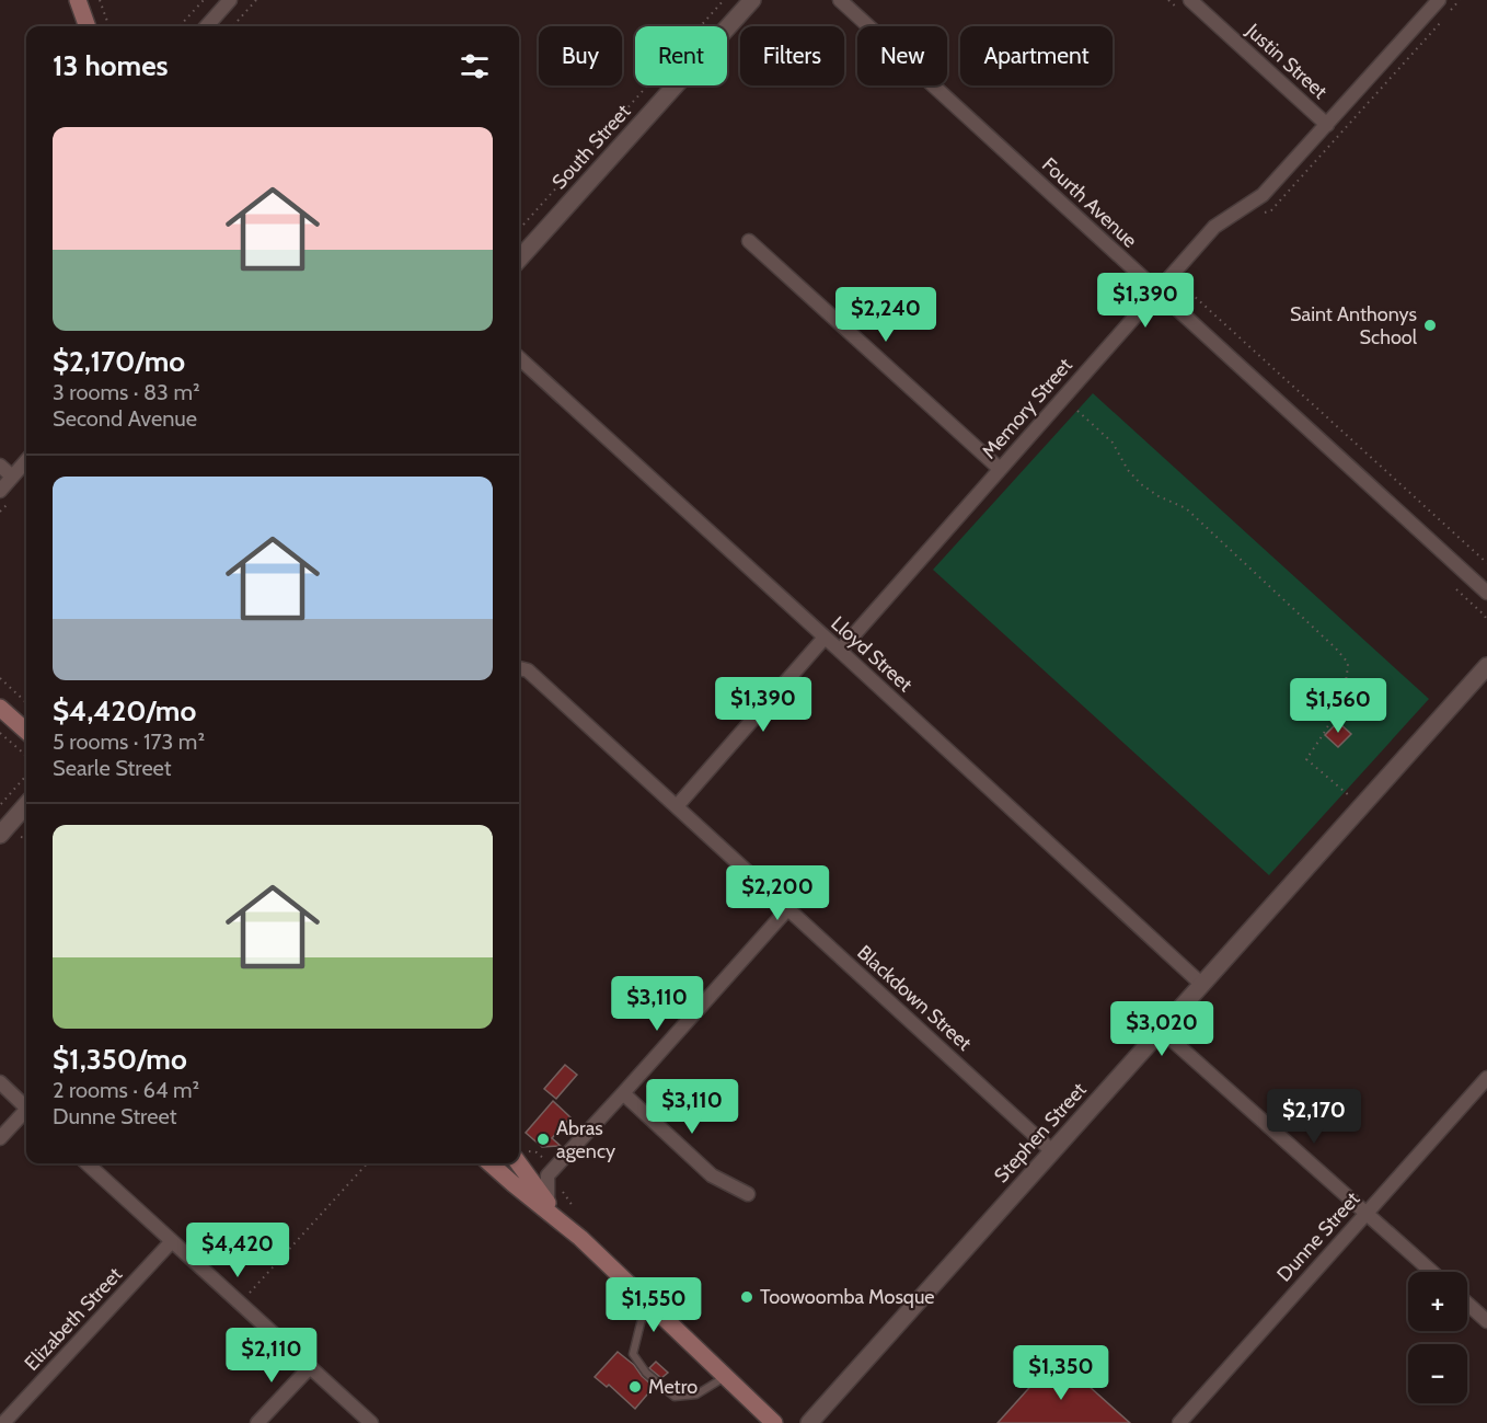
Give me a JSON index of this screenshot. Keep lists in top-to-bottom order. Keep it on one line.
{"streets":{"street":["Justin Street","South Street","Fourth Avenue","Memory Street","Lloyd Street","Blackdown Street","Stephen Street","Dunne Street","Elizabeth Street"]},"crossings":[["Justin Street","Memory Street"],["Fourth Avenue","Memory Street"],["Memory Street","Lloyd Street"],["Lloyd Street","Stephen Street"],["Blackdown Street","Stephen Street"]],"places":["Saint Anthonys School","Abras agency","Toowoomba Mosque","Metro"],"page":{"chip":["Buy","Rent","Filters","New","Apartment"],"heading":"13 homes","list":[{"name":"$2,170/mo","note":"3 rooms · 83 m² · Second Avenue"},{"name":"$4,420/mo","note":"5 rooms · 173 m² · Searle Street"},{"name":"$1,350/mo","note":"2 rooms · 64 m² · Dunne Street"}],"price":["$1,390","$2,240","$1,390","$1,560","$2,200","$3,110","$3,020","$3,110","$2,170","$4,420","$1,550","$2,110","$1,350"],"map_buttons":["+","−"]}}
